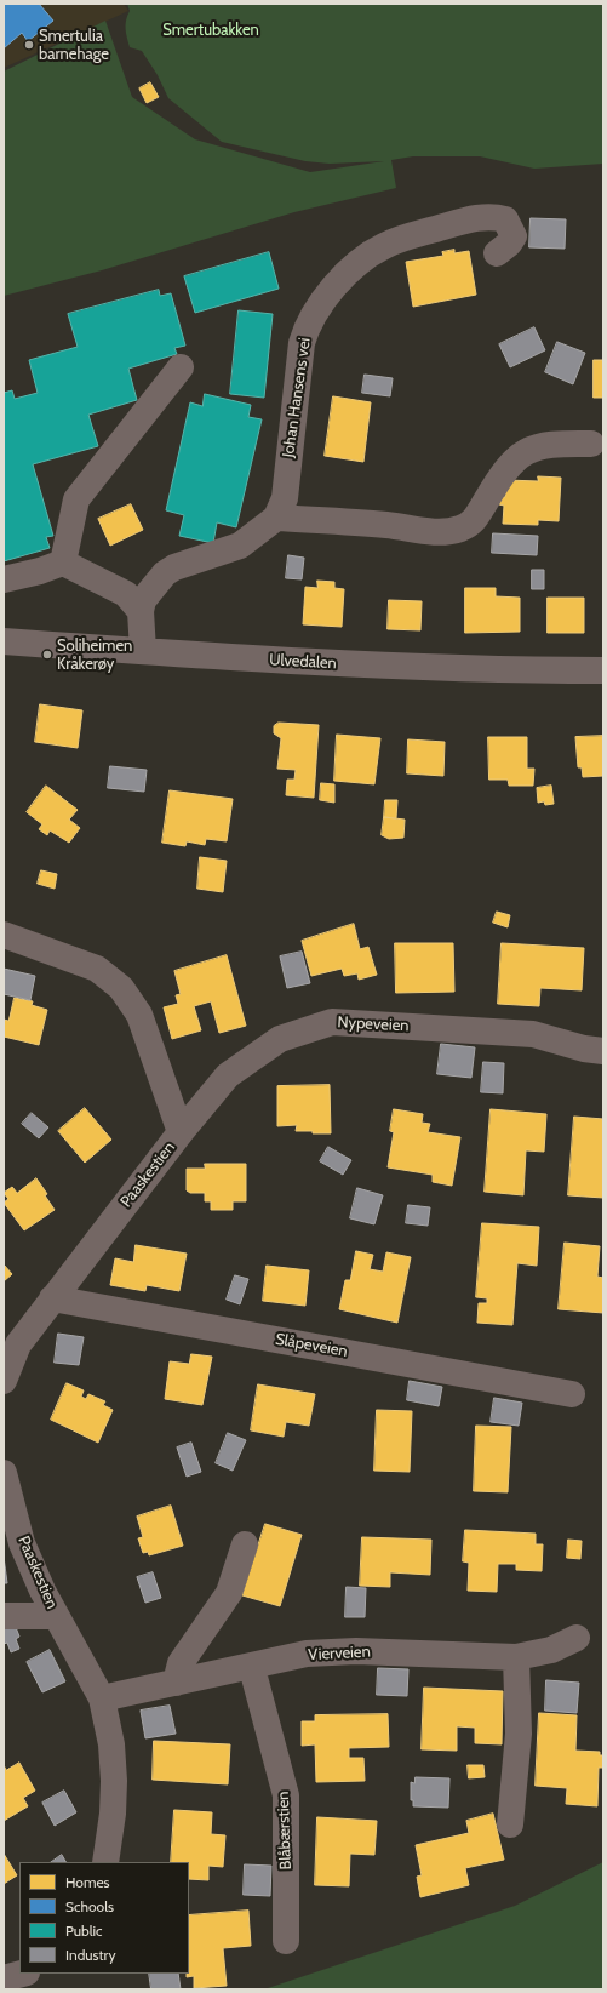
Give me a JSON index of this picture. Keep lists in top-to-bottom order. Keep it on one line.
{"streets":{"street":["Johan Hansens vei","Ulvedalen","Nypeveien","Paaskestien","Slåpeveien","Vierveien","Blåbærstien"]},"crossings":[["Nypeveien","Paaskestien"],["Paaskestien","Slåpeveien"],["Paaskestien","Vierveien"],["Vierveien","Blåbærstien"]],"parks":["Smertubakken"],"places":["Smertulia barnehage","Soliheimen Kråkerøy"],"legend":["Homes","Schools","Public","Industry"]}
